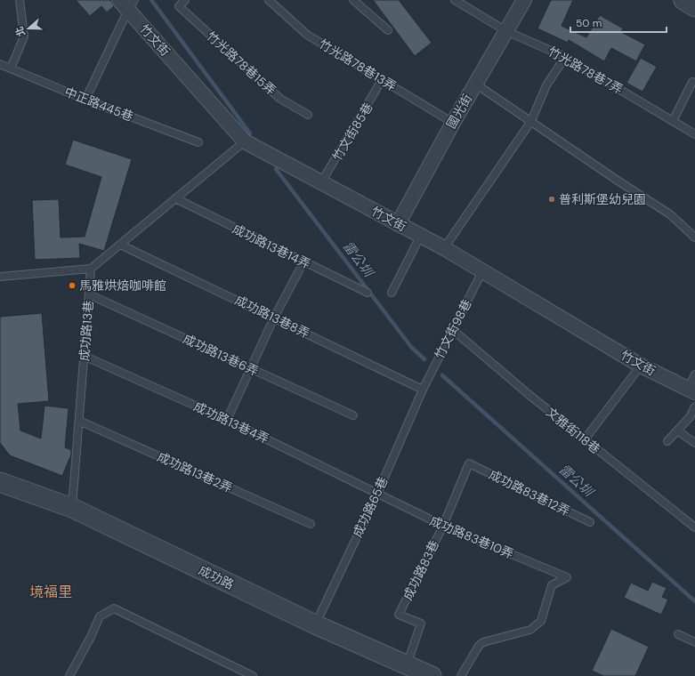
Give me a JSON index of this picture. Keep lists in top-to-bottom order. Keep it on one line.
{"streets":{"street":["竹文街","國光街","成功路"],"lane":["竹光路78巷15弄","竹光路78巷13弄","竹光路78巷7弄","中正路445巷","竹文街85巷","成功路13巷14弄","成功路13巷8弄","竹文街98巷","成功路13巷","成功路13巷6弄","成功路13巷4弄","文雅街118巷","成功路13巷2弄","成功路83巷12弄","成功路65巷","成功路83巷10弄","成功路83巷"]},"crossings":[["竹文街","國光街"],["竹文街","竹文街85巷"],["竹文街","竹文街98巷"],["竹光路78巷13弄","國光街"],["竹光路78巷13弄","竹文街85巷"],["竹光路78巷7弄","國光街"],["成功路13巷8弄","竹文街98巷"],["成功路13巷8弄","成功路65巷"],["竹文街98巷","文雅街118巷"],["竹文街98巷","成功路65巷"],["成功路13巷","成功路13巷6弄"],["成功路13巷","成功路13巷4弄"],["成功路13巷","成功路13巷2弄"],["成功路13巷","成功路"],["成功路13巷4弄","成功路65巷"],["成功路13巷4弄","成功路83巷10弄"],["成功路83巷12弄","成功路83巷"],["成功路65巷","成功路83巷10弄"],["成功路65巷","成功路"],["成功路83巷10弄","成功路83巷"],["成功路83巷","成功路"]],"districts":["境福里"],"water":["雷公圳"],"places":["普利斯堡幼兒園","馬雅烘焙咖啡館"],"scale_bar":"50 m","north":"left"}
